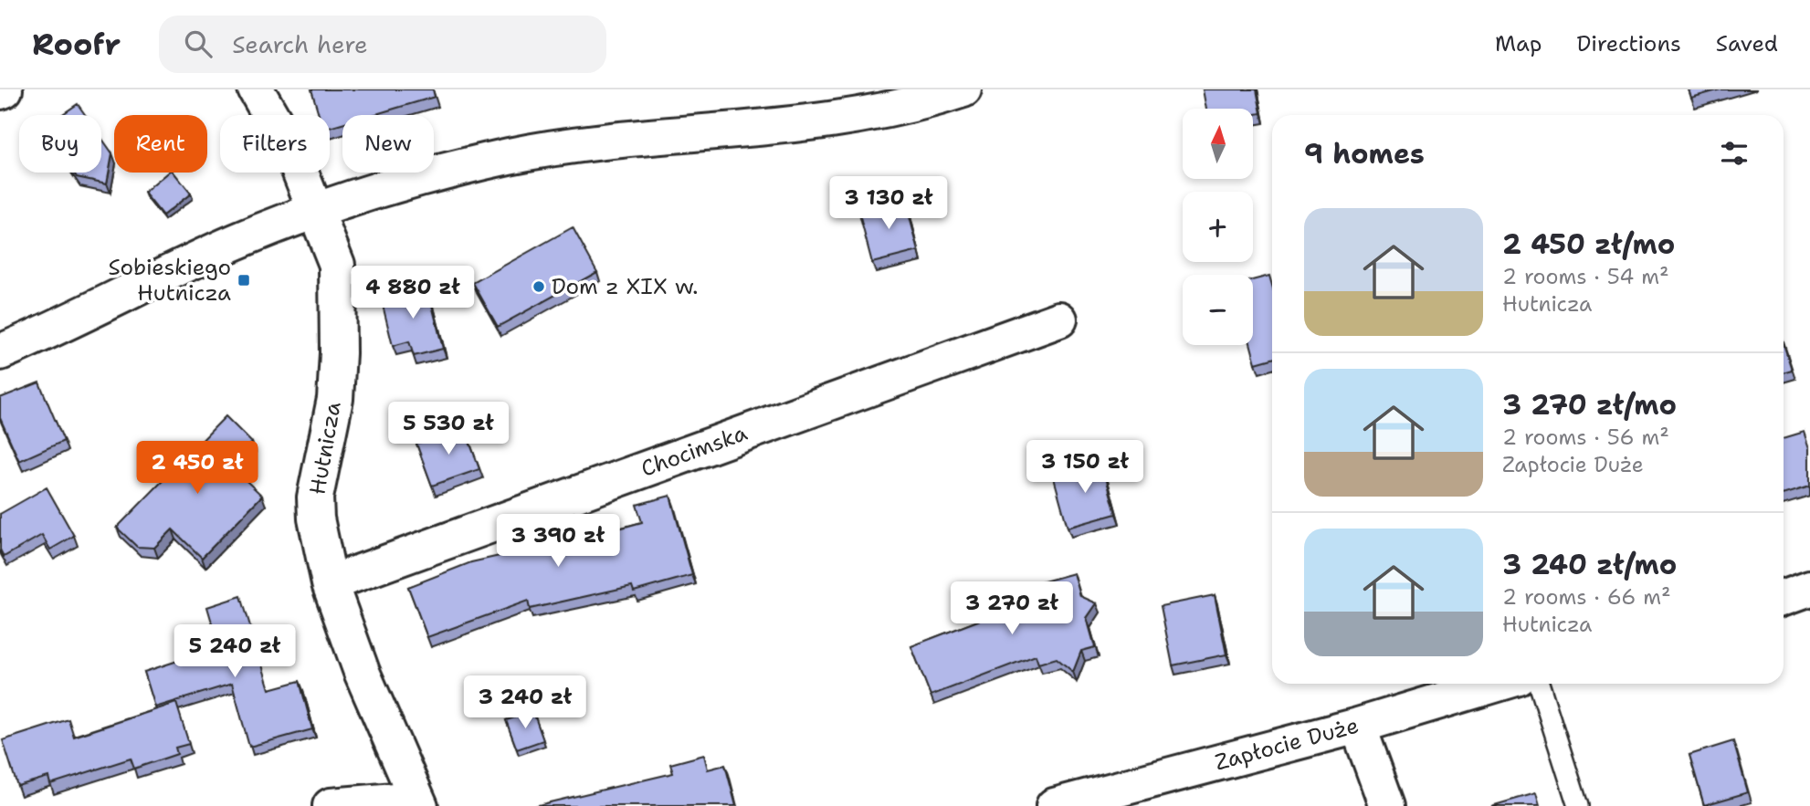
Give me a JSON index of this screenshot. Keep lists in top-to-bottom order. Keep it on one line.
{"streets":{"street":["Hutnicza","Chocimska","Zapłocie Duże"]},"crossings":[["Hutnicza","Chocimska"]],"places":{"transit":["Sobieskiego Hutnicza"],"other":["Dom z XIX w."]},"north":"top","page":{"header":"Roofr","search":"Search here","nav":["Map","Directions","Saved"],"map_buttons":["+","−"],"chip":["Buy","Rent","Filters","New"],"heading":"9 homes","price":["3 130 zł","4 880 zł","5 530 zł","3 150 zł","2 450 zł","3 390 zł","3 270 zł","5 240 zł","3 240 zł"],"list":[{"name":"2 450 zł/mo","note":"2 rooms · 54 m² · Hutnicza"},{"name":"3 270 zł/mo","note":"2 rooms · 56 m² · Zapłocie Duże"},{"name":"3 240 zł/mo","note":"2 rooms · 66 m² · Hutnicza"}]}}
